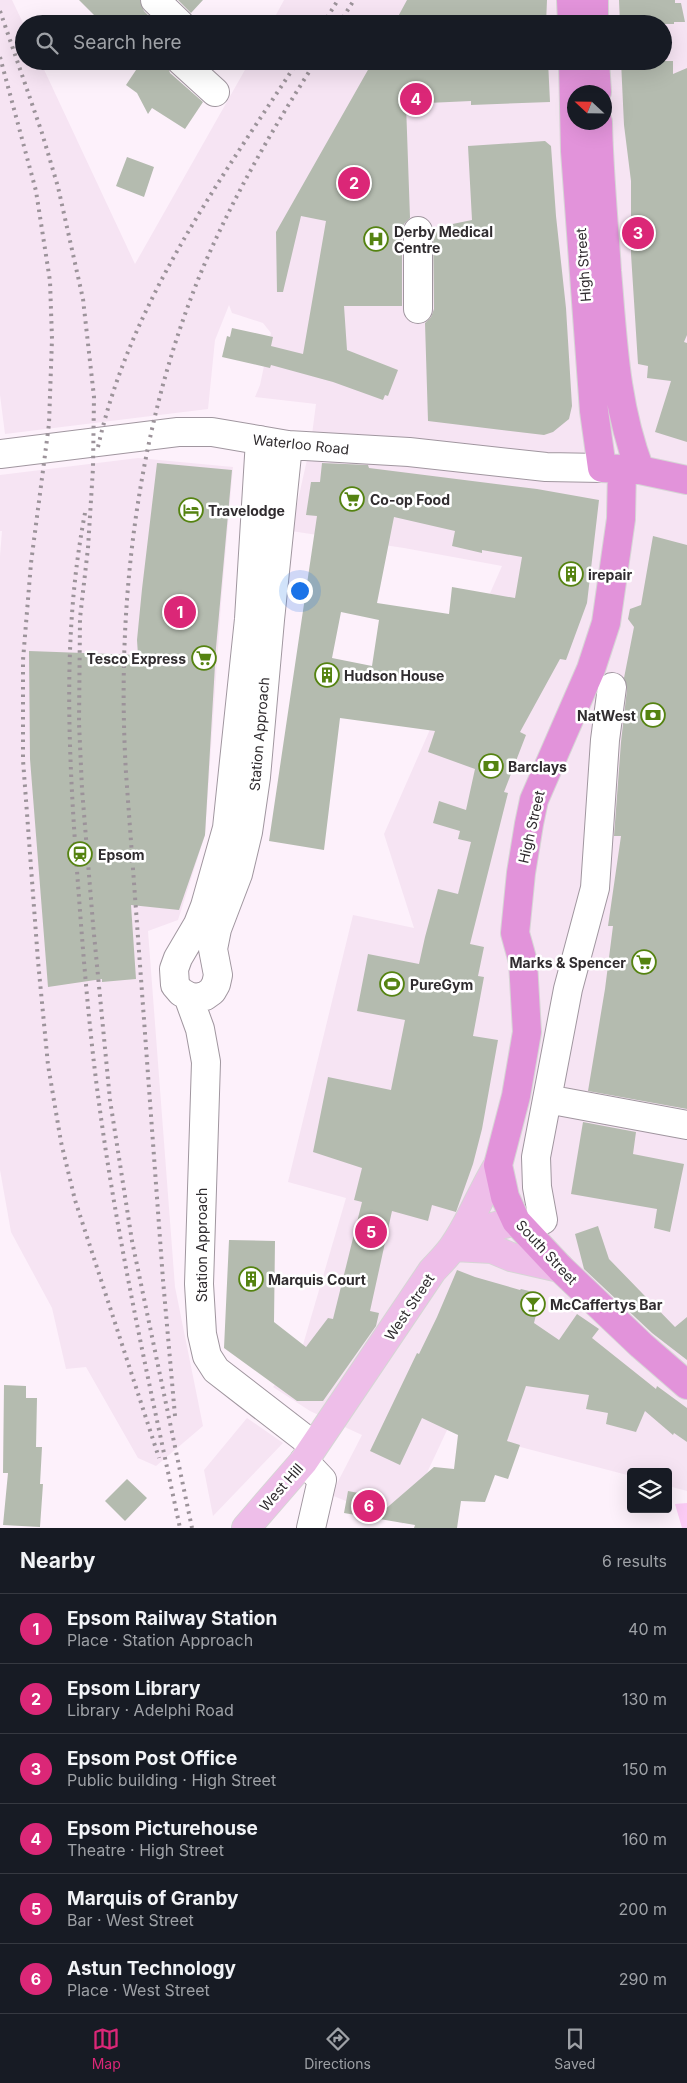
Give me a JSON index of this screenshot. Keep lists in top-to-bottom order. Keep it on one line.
{"streets":{"highway":["High Street","South Street"],"main road":["West Street","West Hill"],"street":["Waterloo Road","Station Approach"]},"crossings":[["High Street","Waterloo Road"],["High Street","South Street"],["High Street","West Street"],["Waterloo Road","Station Approach"],["Station Approach","West Street"],["Station Approach","West Hill"],["South Street","West Street"],["West Street","West Hill"]],"places":{"hospital":["Derby Medical Centre"],"supermarket":["Co-op Food","Tesco Express","Marks & Spencer"],"hotel":["Travelodge"],"building":["irepair","Hudson House","Marquis Court"],"bank":["NatWest","Barclays"],"station":["Epsom"],"sports":["PureGym"],"bar":["McCaffertys Bar"]},"north":"left","page":{"search":"Search here","pins":["4","2","3","1","5","6"],"heading":["Nearby","6 results"],"list":[{"mark":"1","name":"Epsom Railway Station","note":"Place · Station Approach","value":"40 m"},{"mark":"2","name":"Epsom Library","note":"Library · Adelphi Road","value":"130 m"},{"mark":"3","name":"Epsom Post Office","note":"Public building · High Street","value":"150 m"},{"mark":"4","name":"Epsom Picturehouse","note":"Theatre · High Street","value":"160 m"},{"mark":"5","name":"Marquis of Granby","note":"Bar · West Street","value":"200 m"},{"mark":"6","name":"Astun Technology","note":"Place · West Street","value":"290 m"}],"nav":["Map","Directions","Saved"]}}
